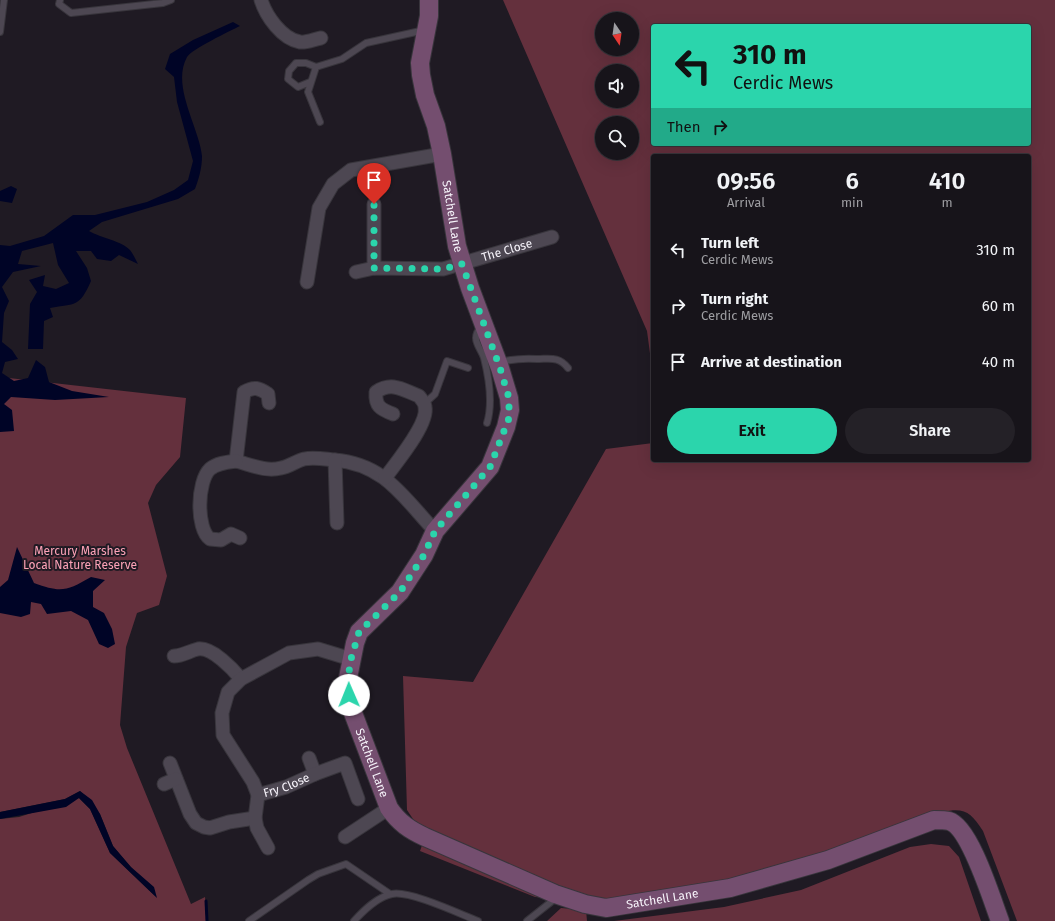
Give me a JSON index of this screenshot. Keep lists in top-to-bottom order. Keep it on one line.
{"streets":{"street":["Satchell Lane","The Close","Fry Close"]},"crossings":[["Satchell Lane","The Close"]],"parks":["Mercury Marshes Local Nature Reserve"],"north":"bottom","page":{"turn":["310 m","Cerdic Mews"],"then":"Then","eta":["09:56","Arrival","6","min","410","m"],"list":[{"name":"Turn left","note":"Cerdic Mews","value":"310 m"},{"name":"Turn right","note":"Cerdic Mews","value":"60 m"},{"name":"Arrive at destination","value":"40 m"}],"buttons":["Exit","Share"]}}
